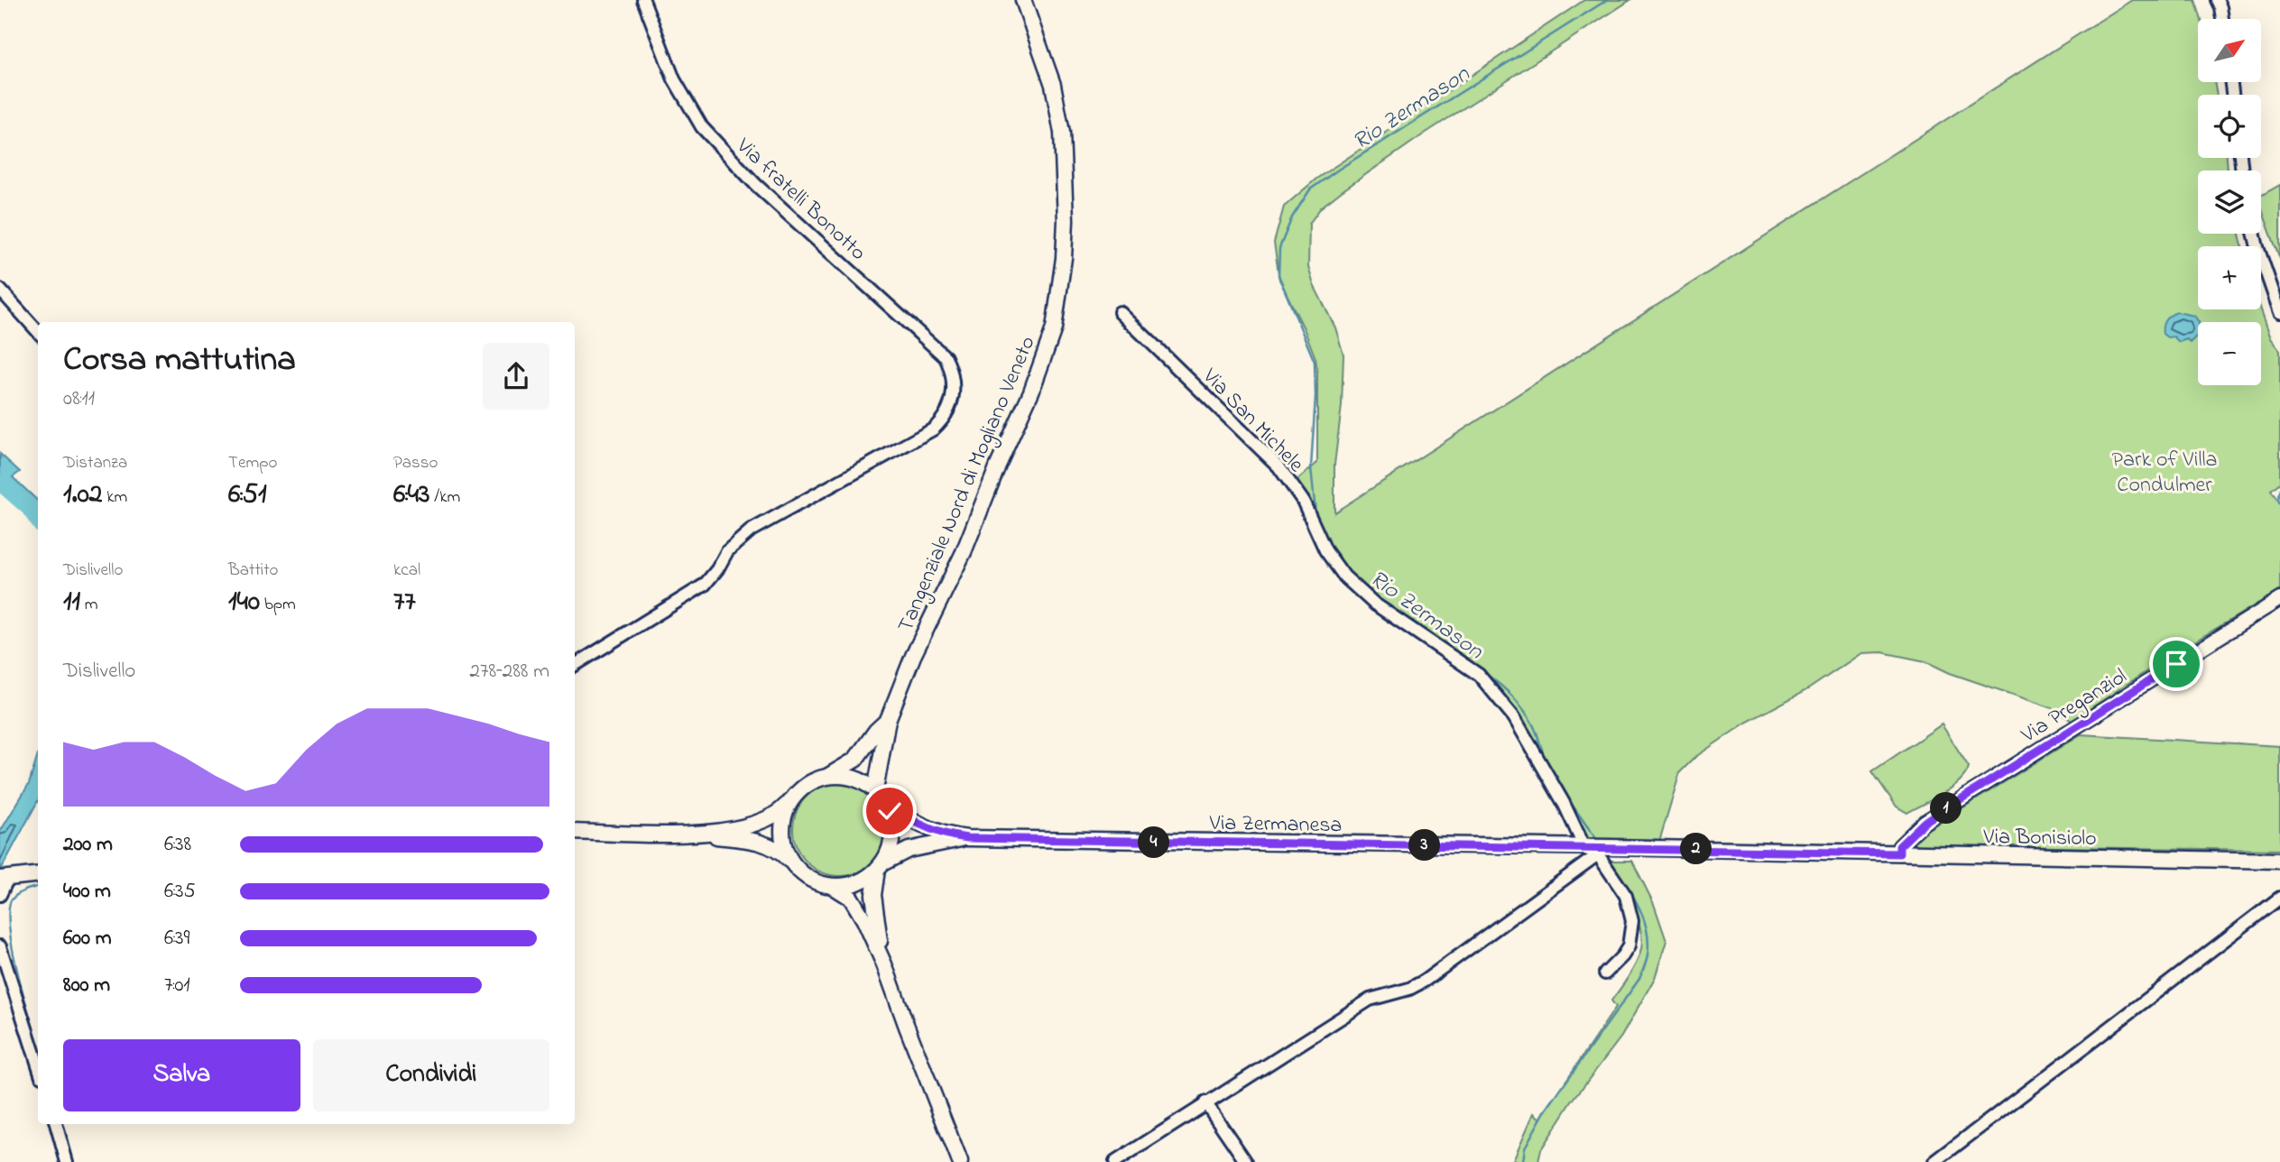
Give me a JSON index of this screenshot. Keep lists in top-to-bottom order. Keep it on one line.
{"streets":{"main road":["Tangenziale Nord di Mogliano Veneto","Via Zermanesa","Via Bonisiolo"],"street":["Via fratelli Bonotto","Via San Michele","Via Preganziol"]},"crossings":[["Via San Michele","Via Zermanesa"],["Tangenziale Nord di Mogliano Veneto","Via Zermanesa"],["Via Preganziol","Via Bonisiolo"],["Via Zermanesa","Via Bonisiolo"]],"water":["Rio Zermason"],"parks":["Park of Villa Condulmer"],"north":"top right","page":{"map_buttons":["+","−"],"heading":["Corsa mattutina","08:11"],"stats":[["Distanza","1.02 km"],["Tempo","6:51"],["Passo","6:43 /km"],["Dislivello","11 m"],["Battito","140 bpm"],["kcal","77"]],"chart":["Dislivello","278–288 m"],"pins":["1","4","3","2"],"list":[{"name":"200 m","note":"6:38"},{"name":"400 m","note":"6:35"},{"name":"600 m","note":"6:39"},{"name":"800 m","note":"7:01"}],"buttons":["Salva","Condividi"]}}
